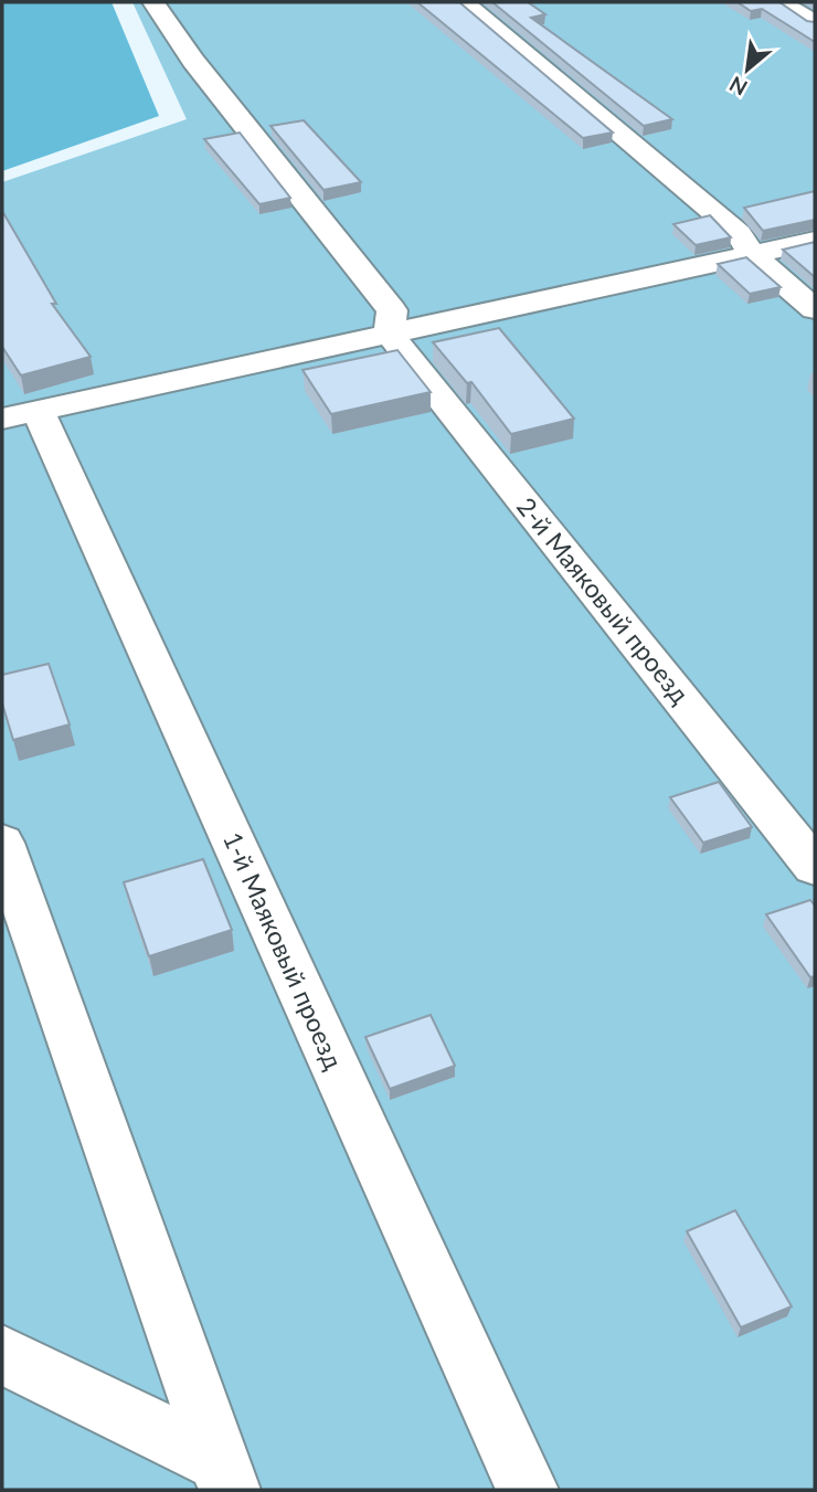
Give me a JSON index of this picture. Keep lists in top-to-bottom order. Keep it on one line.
{"streets":{"street":["2-й Маяковый проезд","1-й Маяковый проезд"]},"north":"bottom left"}
